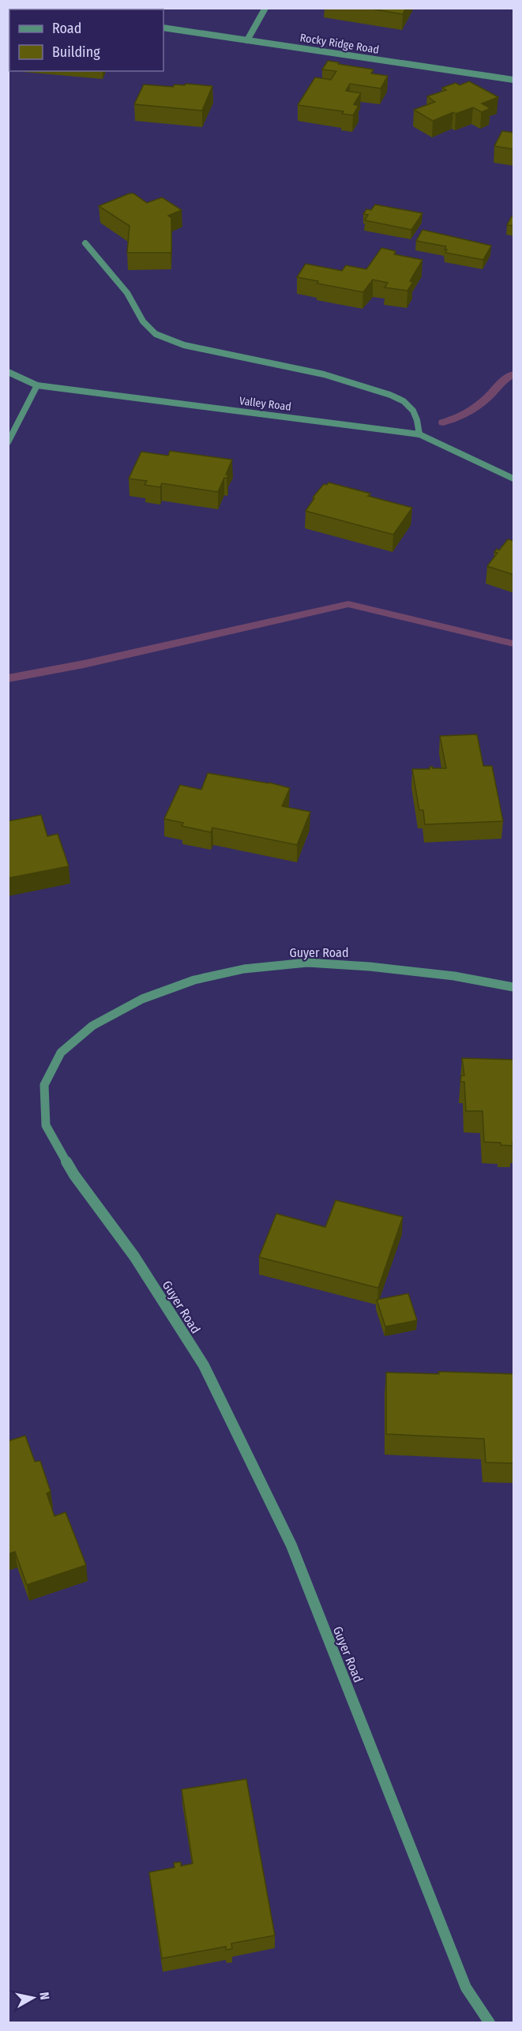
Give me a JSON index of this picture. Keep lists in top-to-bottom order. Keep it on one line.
{"streets":{"street":["Rocky Ridge Road","Valley Road","Guyer Road"]},"legend":["Road","Building"],"north":"right"}
